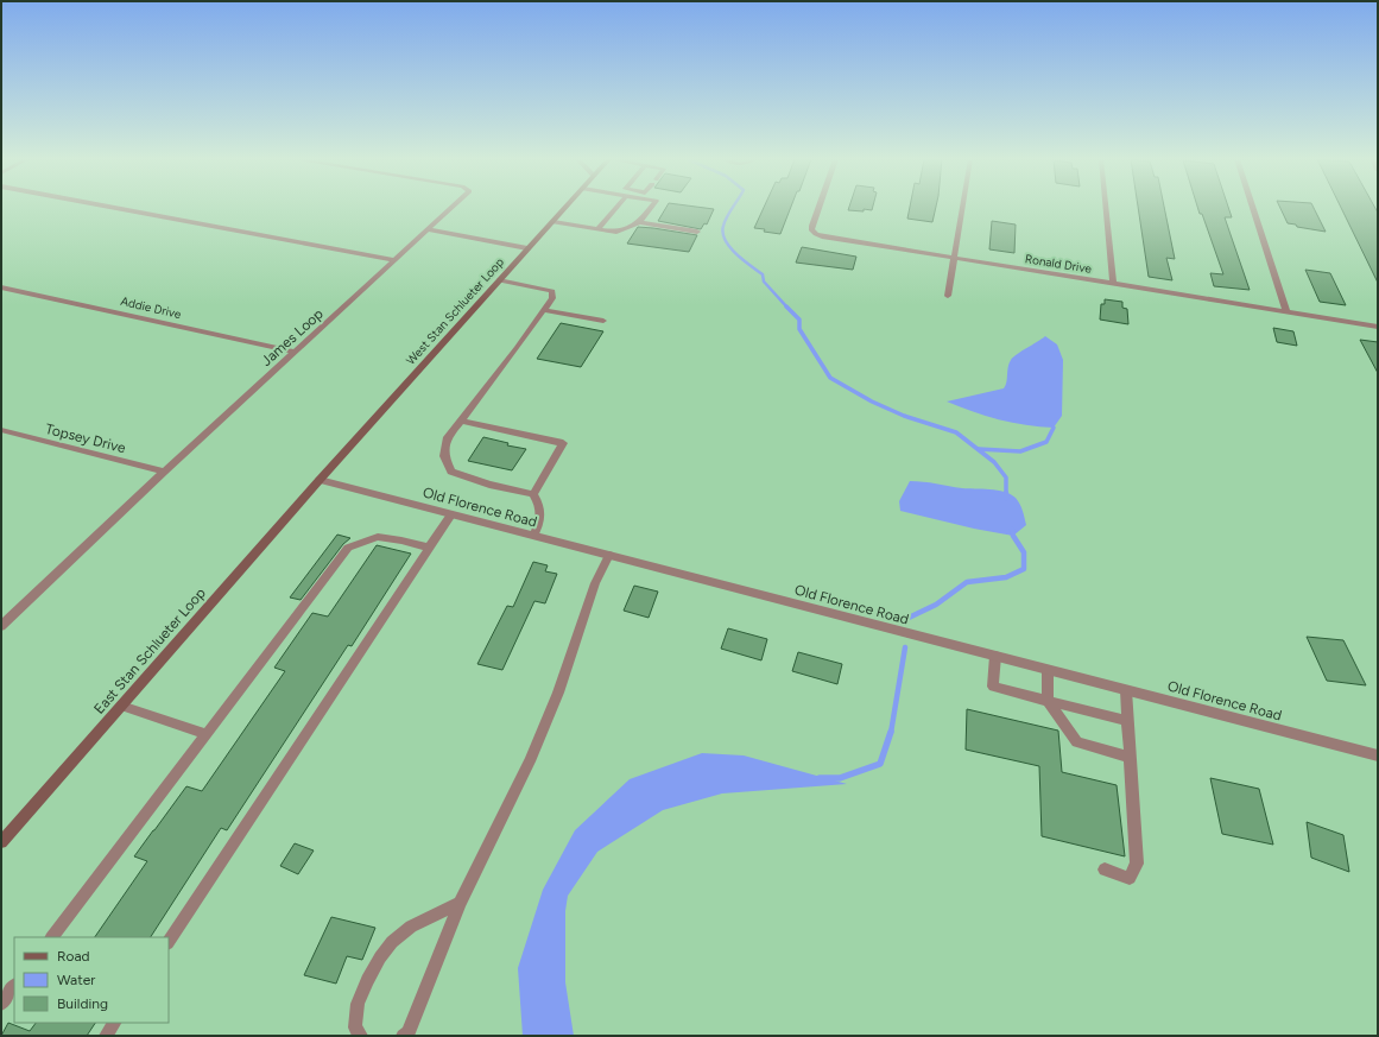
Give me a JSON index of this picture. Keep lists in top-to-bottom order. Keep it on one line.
{"streets":{"main road":["West Stan Schlueter Loop","East Stan Schlueter Loop"],"street":["Ronald Drive","Addie Drive","James Loop","Topsey Drive","Old Florence Road"]},"crossings":[["Addie Drive","James Loop"],["West Stan Schlueter Loop","Old Florence Road"],["West Stan Schlueter Loop","East Stan Schlueter Loop"],["James Loop","Topsey Drive"],["Old Florence Road","East Stan Schlueter Loop"]],"legend":["Road","Water","Building"]}
